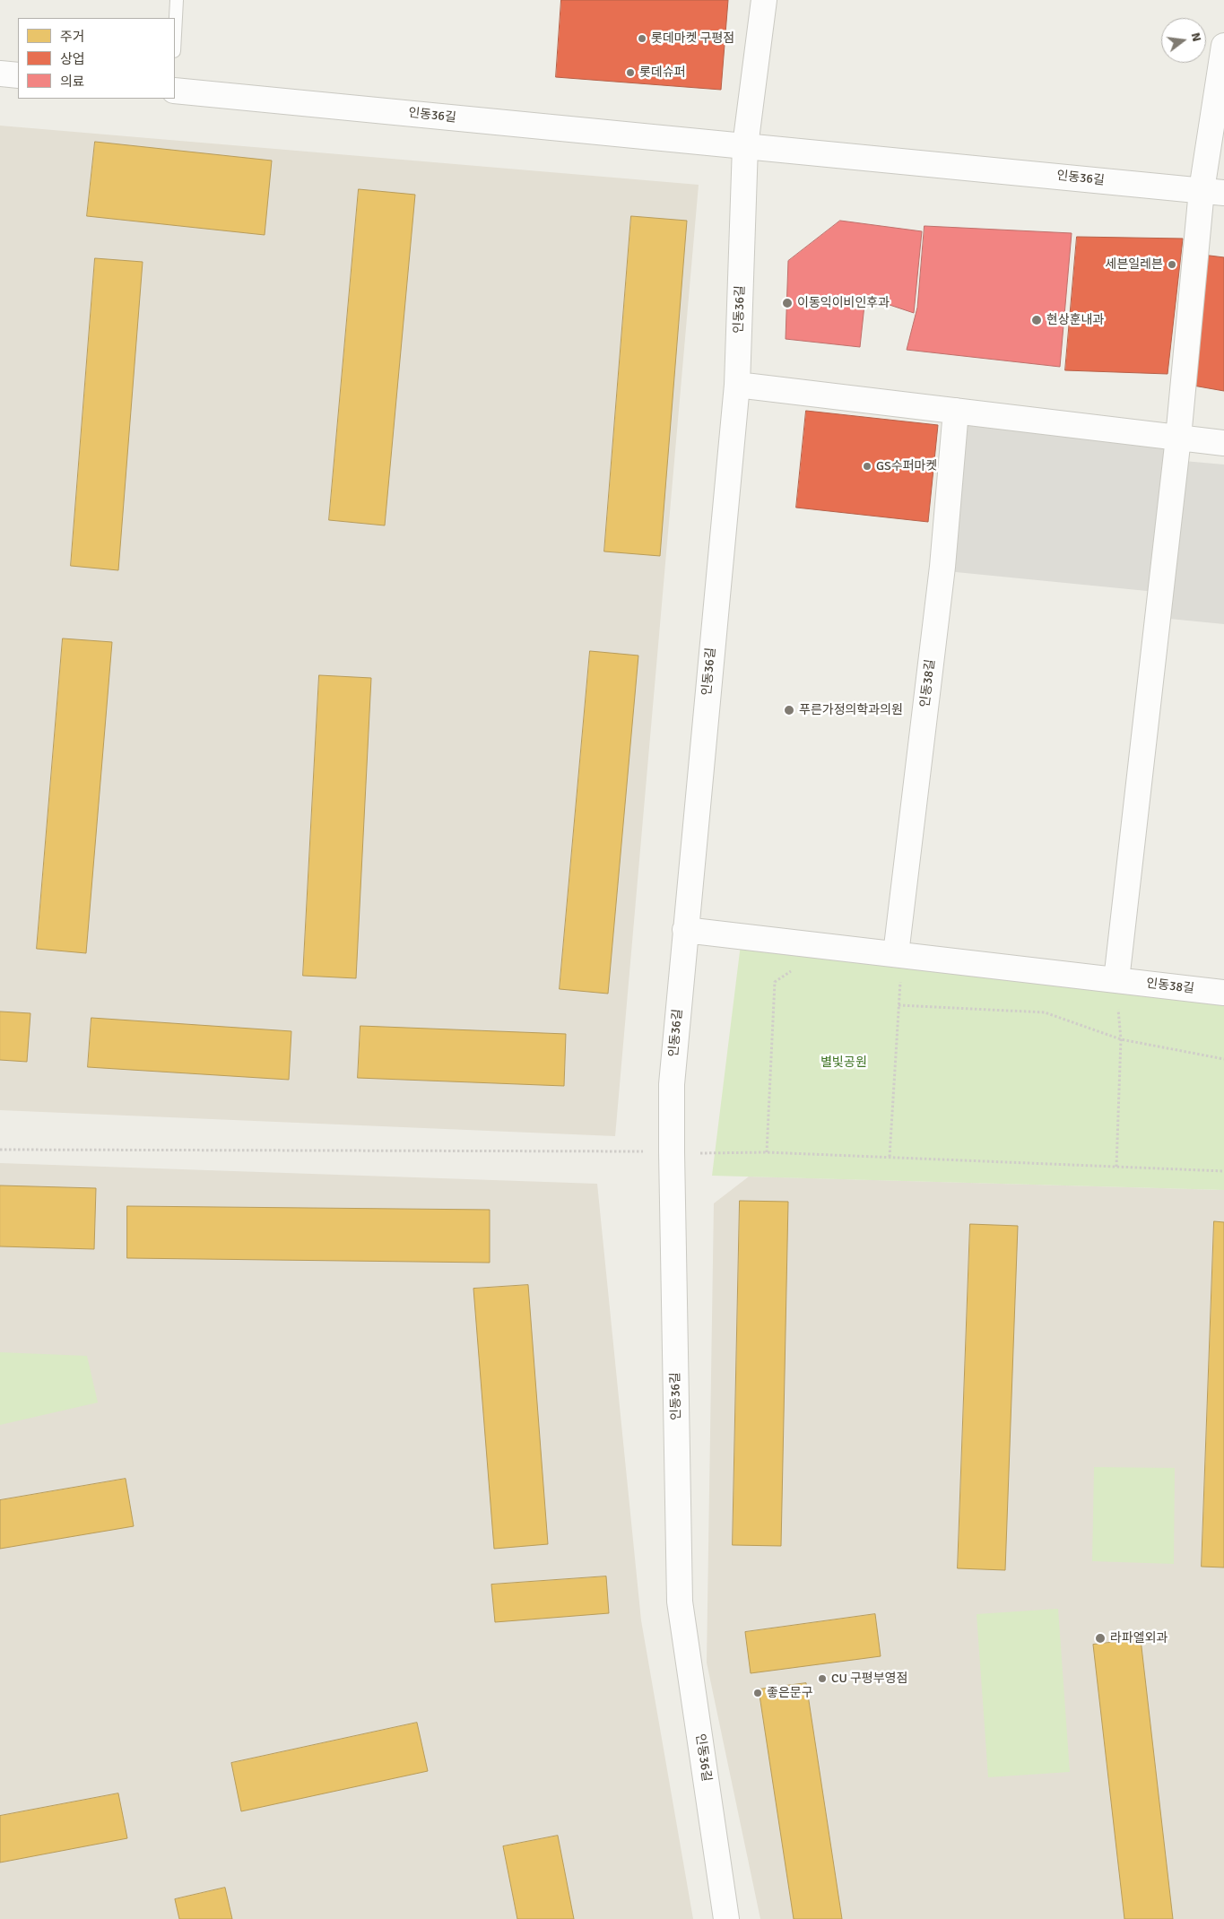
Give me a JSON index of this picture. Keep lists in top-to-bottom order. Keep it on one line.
{"streets":{"street":["인동36길","인동38길"]},"crossings":[["인동36길","인동38길"]],"parks":["별빛공원"],"places":["롯데마켓 구평점","롯데슈퍼","세븐일레븐","이동익이비인후과","현상훈내과","GS수퍼마켓","푸른가정의학과의원","라파엘외과","CU 구평부영점","좋은문구"],"legend":["주거","상업","의료"],"north":"right"}
